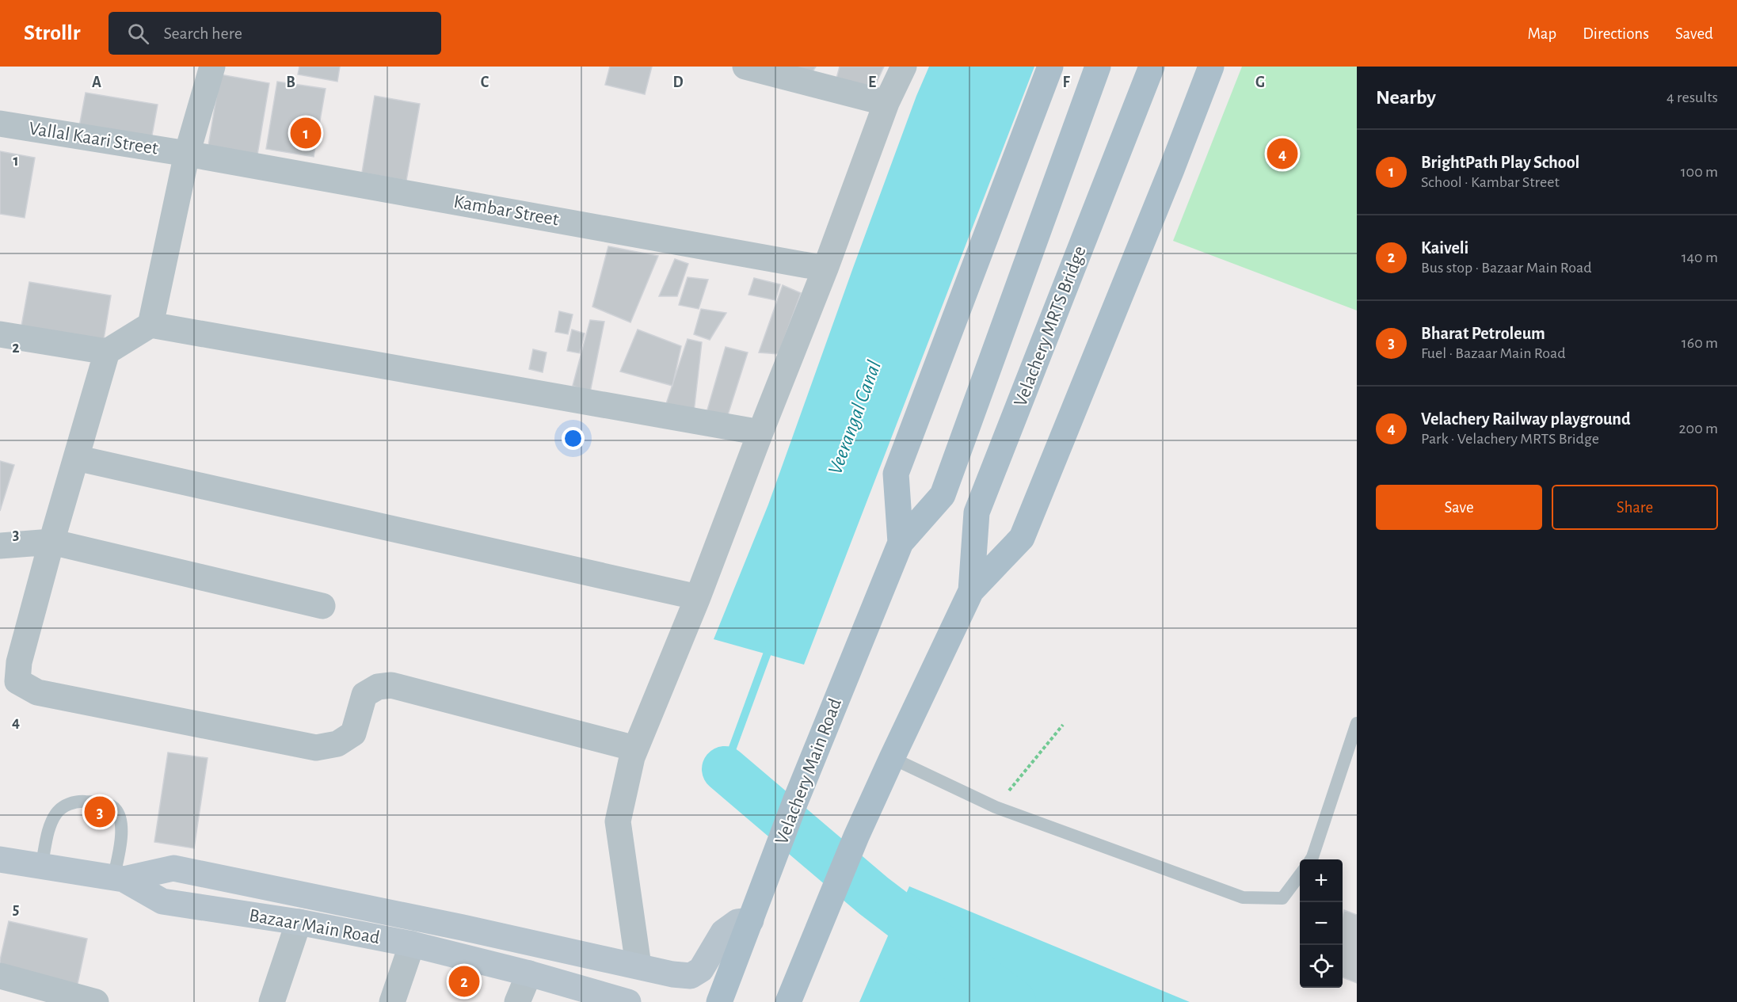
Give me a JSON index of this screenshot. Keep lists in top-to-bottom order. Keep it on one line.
{"streets":{"main road":["Velachery MRTS Bridge","Velachery Main Road","Bazaar Main Road"],"street":["Vallal Kaari Street","Kambar Street"]},"crossings":[["Vallal Kaari Street","Kambar Street"]],"water":["Veerangal Canal"],"page":{"header":"Strollr","search":"Search here","nav":["Map","Directions","Saved"],"heading":["Nearby","4 results"],"pins":["1","4","3","2"],"list":[{"mark":"1","name":"BrightPath Play School","note":"School · Kambar Street","value":"100 m"},{"mark":"2","name":"Kaiveli","note":"Bus stop · Bazaar Main Road","value":"140 m"},{"mark":"3","name":"Bharat Petroleum","note":"Fuel · Bazaar Main Road","value":"160 m"},{"mark":"4","name":"Velachery Railway playground","note":"Park · Velachery MRTS Bridge","value":"200 m"}],"buttons":["Save","Share"],"map_buttons":["+","−"]},"grid":{"columns":["A","B","C","D","E","F","G"],"rows":["1","2","3","4","5"]}}
